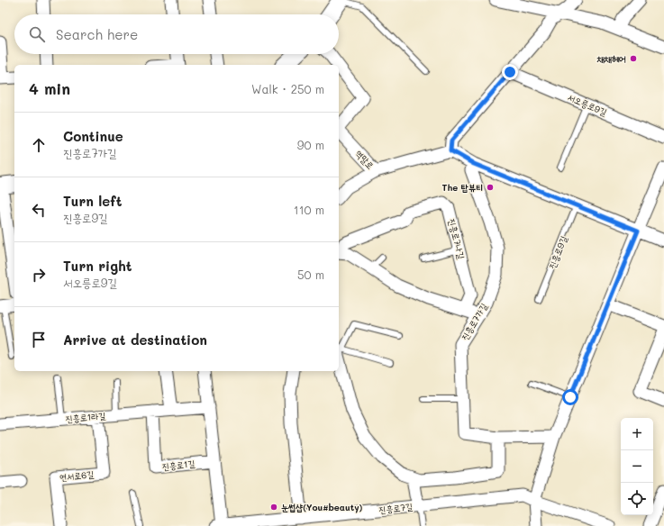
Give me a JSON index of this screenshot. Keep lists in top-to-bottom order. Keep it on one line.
{"streets":{"street":["서오릉로9길","역말로","진흥로7나길","진흥로7가길","진흥로1라길","진흥로1길","연서로6길","진흥로7길"],"lane":["진흥로9길"]},"crossings":[["진흥로7나길","진흥로7가길"],["진흥로1라길","진흥로1길"],["진흥로1라길","연서로6길"]],"places":["채채헤어","The 탑뷰티","눈썹샵(You#beauty)"],"page":{"search":"Search here","heading":["4 min","Walk · 250 m"],"list":[["Continue","진흥로7가길","90 m"],["Turn left","진흥로9길","110 m"],["Turn right","서오릉로9길","50 m"],"Arrive at destination"],"map_buttons":["+","−"]}}
